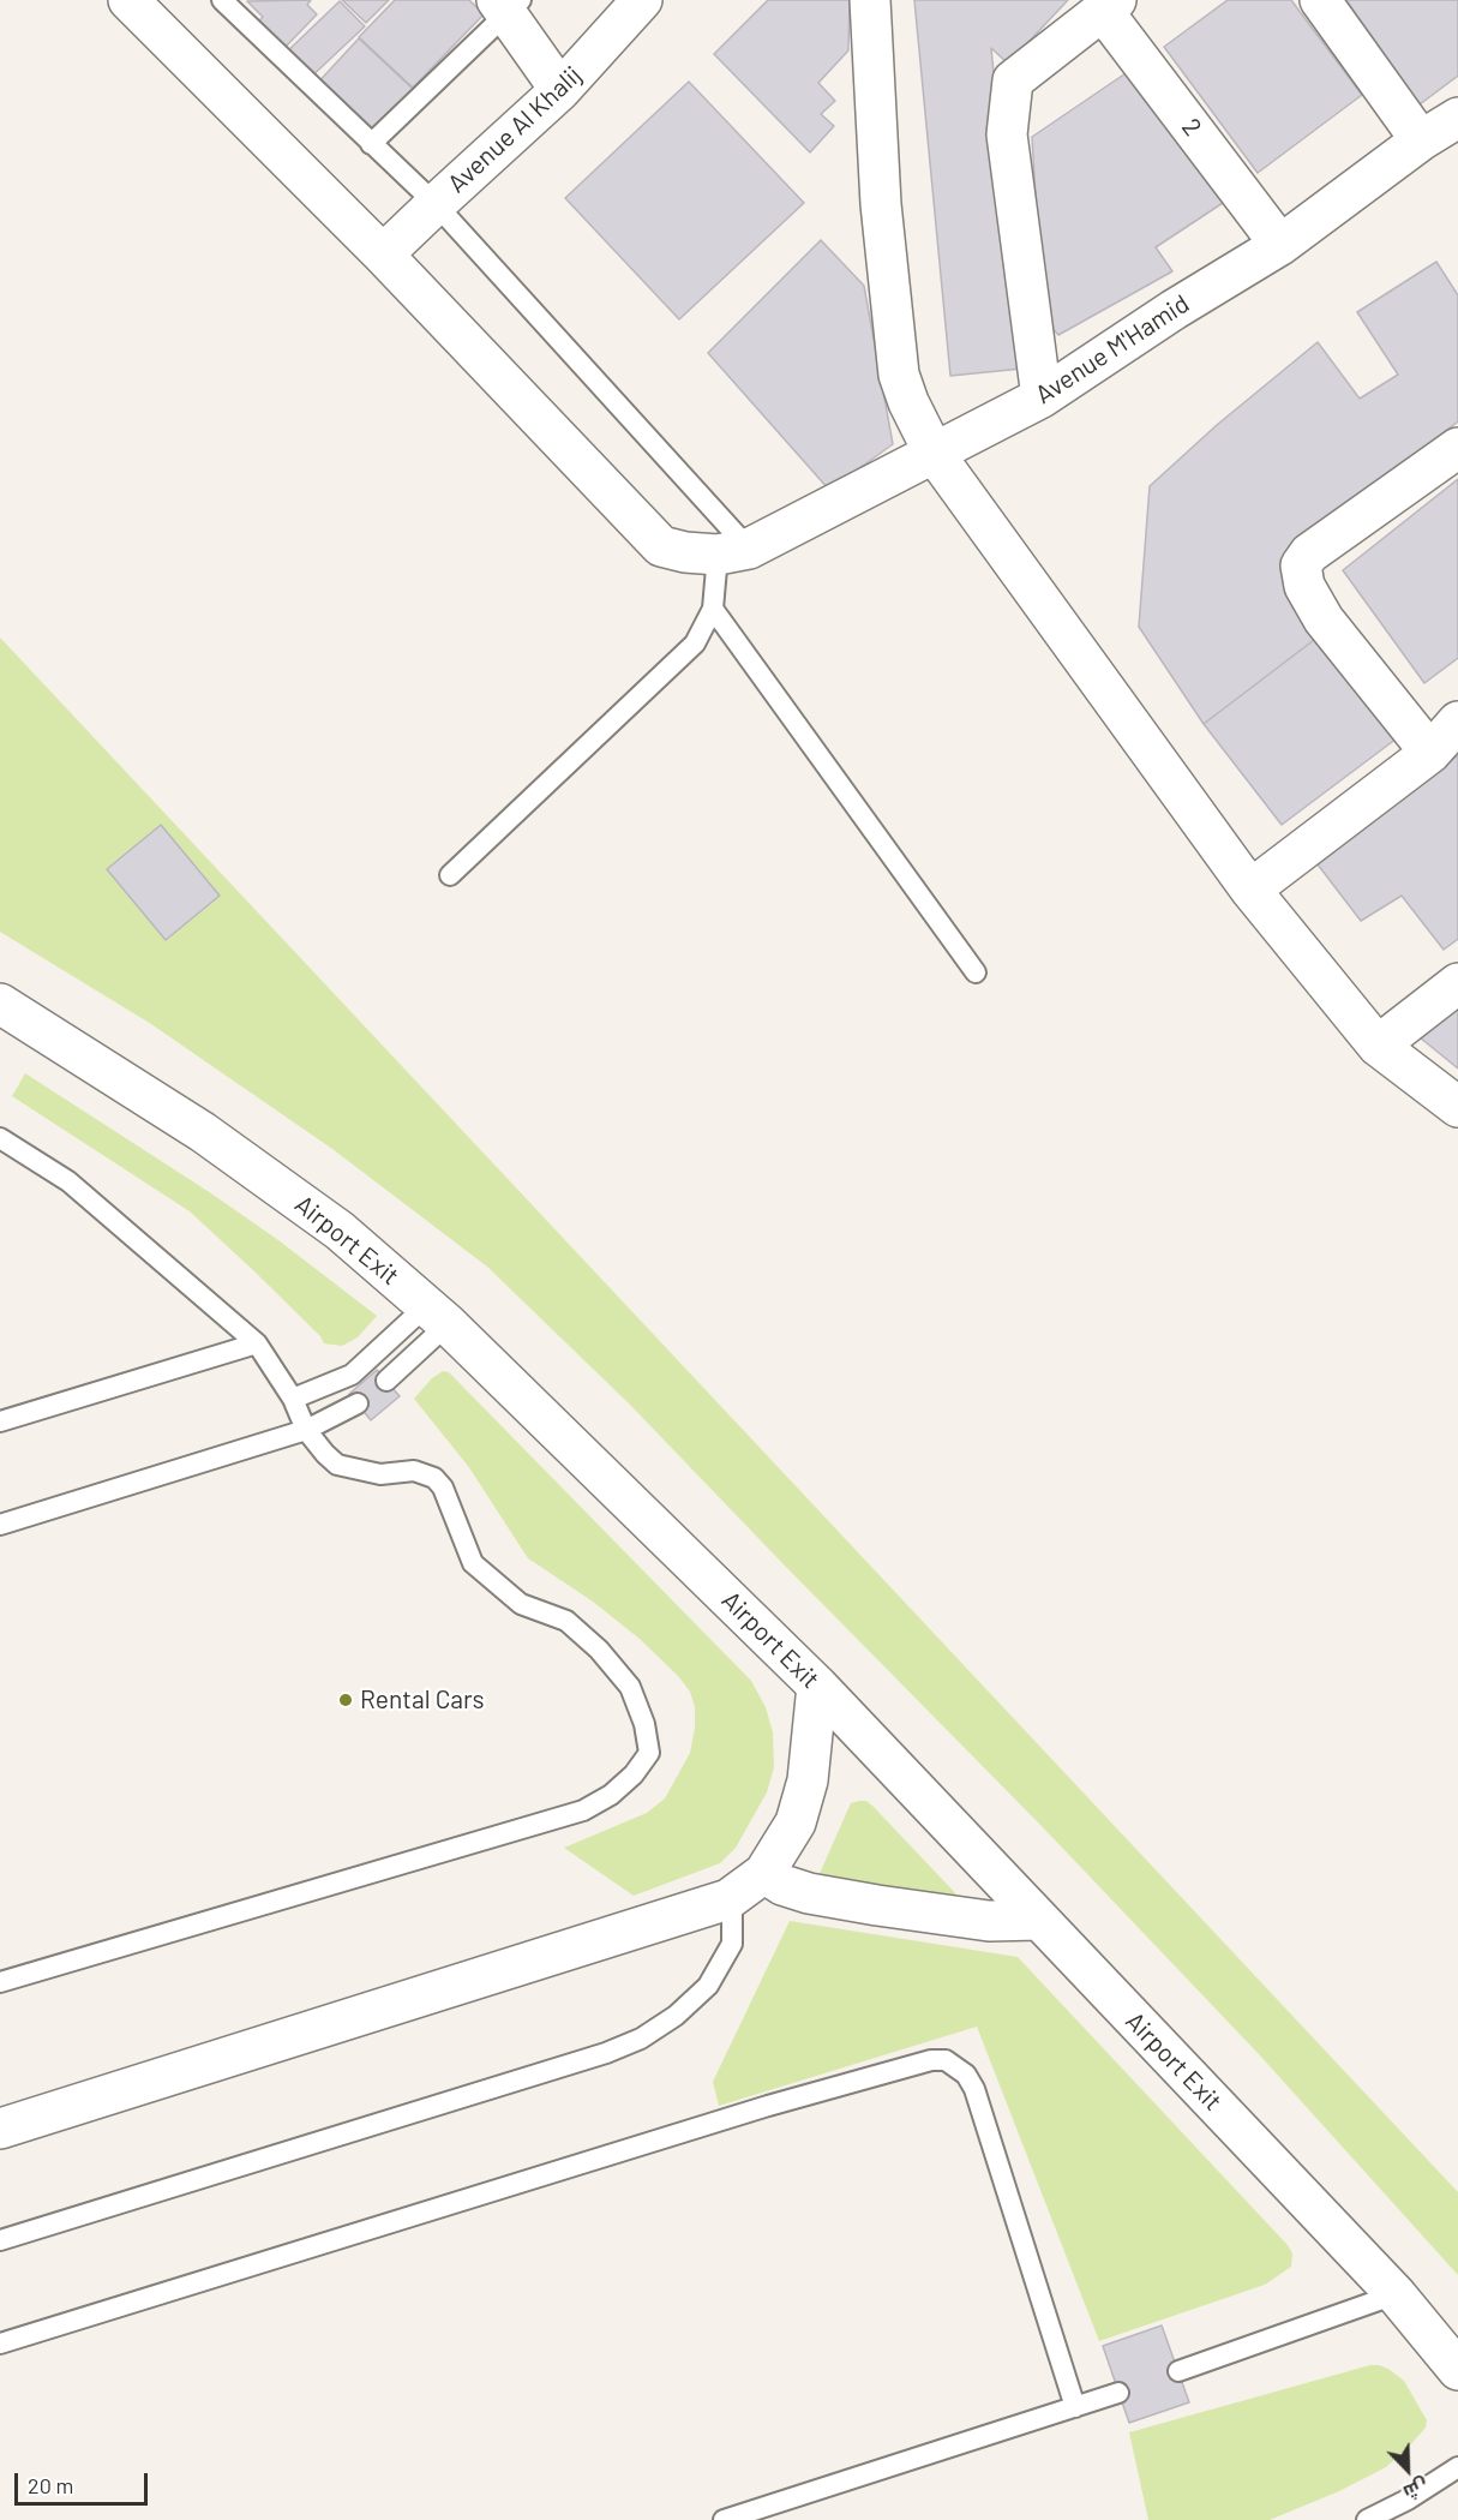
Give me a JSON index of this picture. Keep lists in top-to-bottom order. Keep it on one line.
{"streets":{"street":["2","Avenue Al Khalij","Avenue M'Hamid","Airport Exit"]},"crossings":[["2","Avenue M'Hamid"]],"places":["Rental Cars"],"scale_bar":"20 m","north":"bottom right"}
